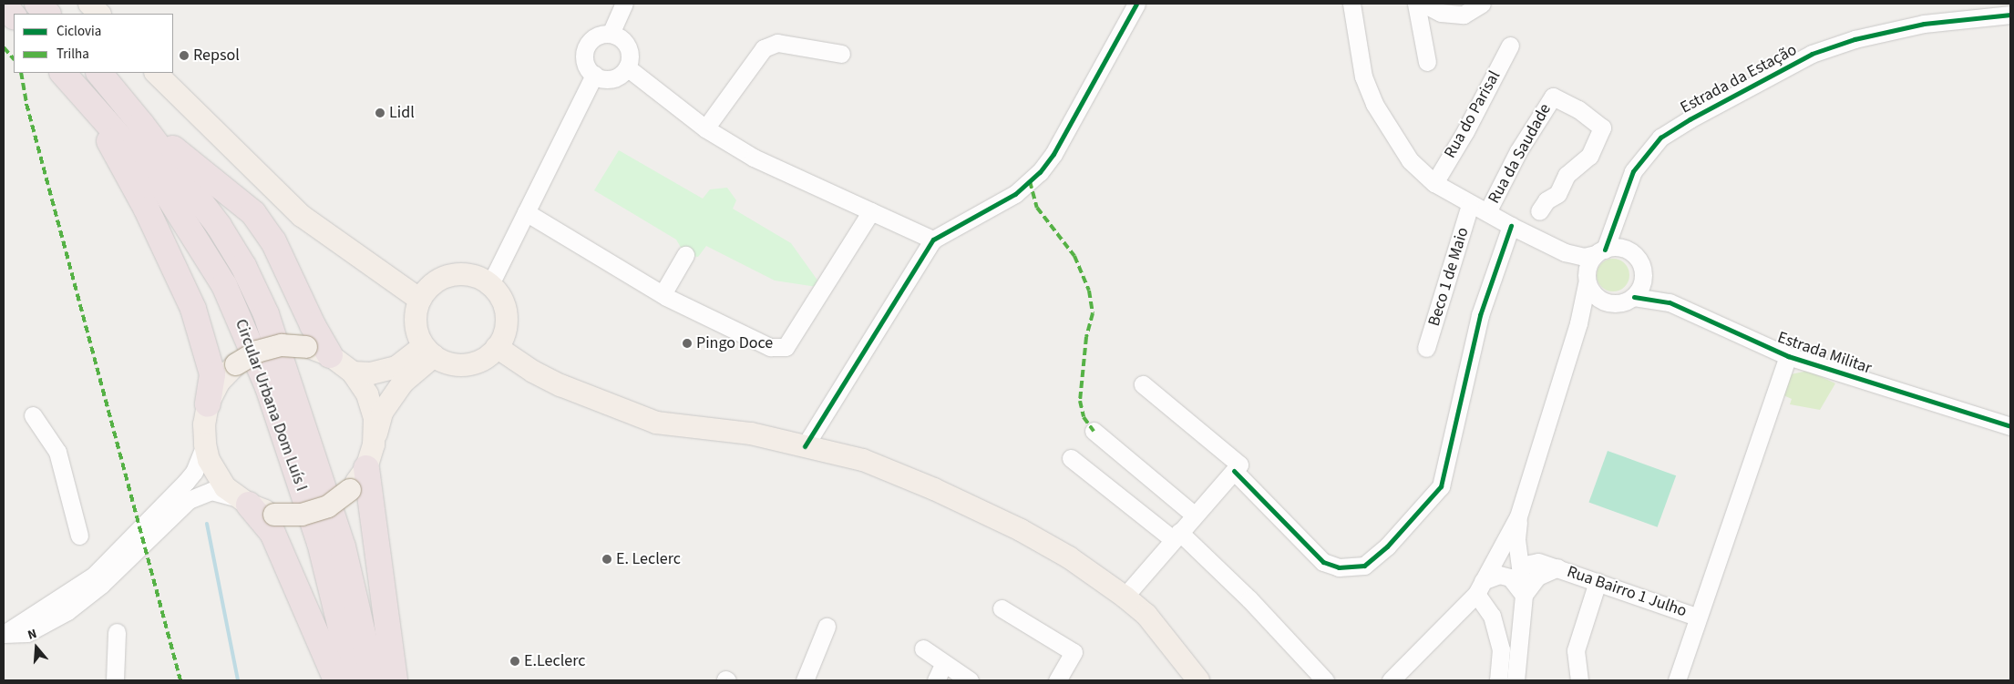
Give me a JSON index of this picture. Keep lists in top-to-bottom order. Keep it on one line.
{"streets":{"highway":["Circular Urbana Dom Luís I"],"street":["Estrada da Estação","Rua do Parisal","Rua da Saudade","Beco 1 de Maio","Estrada Militar","Rua Bairro 1 Julho"]},"crossings":[["Estrada da Estação","Estrada Militar"]],"places":["Repsol","Lidl","Pingo Doce","E. Leclerc","E.Leclerc"],"legend":["Ciclovia","Trilha"],"north":"top"}
